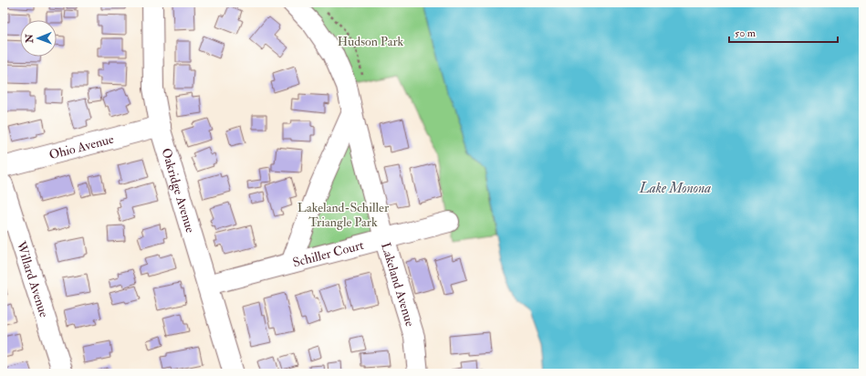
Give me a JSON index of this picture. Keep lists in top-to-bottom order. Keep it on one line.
{"streets":{"street":["Ohio Avenue","Oakridge Avenue","Schiller Court","Willard Avenue","Lakeland Avenue"]},"crossings":[["Ohio Avenue","Oakridge Avenue"],["Oakridge Avenue","Schiller Court"],["Schiller Court","Lakeland Avenue"]],"water":["Lake Monona"],"parks":["Hudson Park","Lakeland-Schiller Triangle Park"],"scale_bar":"50 m","north":"left"}
